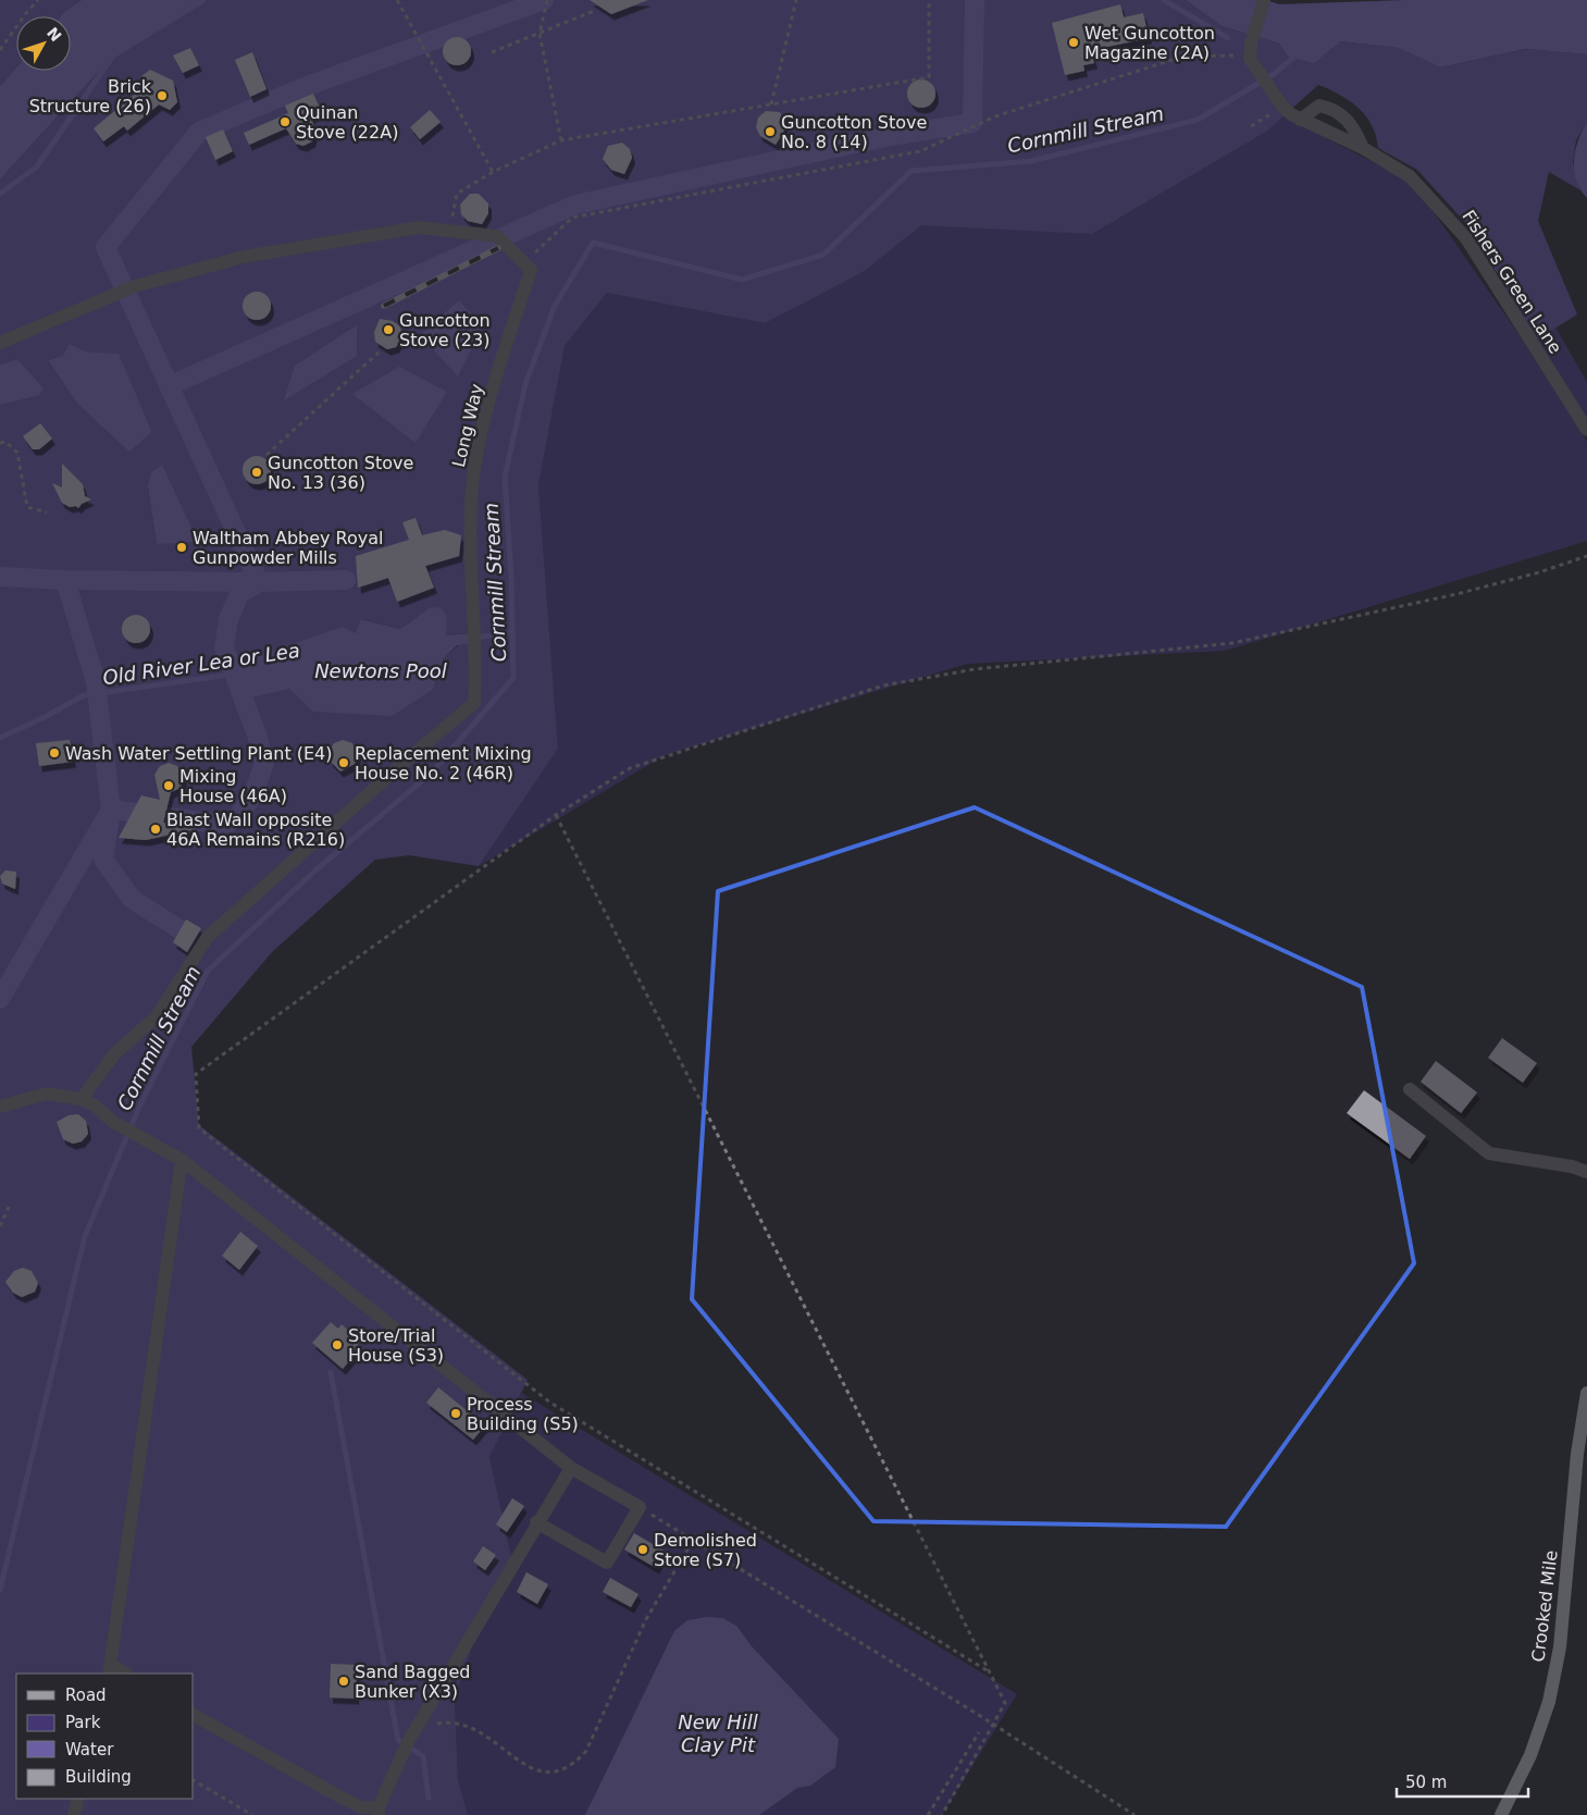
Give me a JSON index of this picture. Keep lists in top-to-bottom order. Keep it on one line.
{"streets":{"main road":["Crooked Mile"],"street":["Fishers Green Lane","Long Way"]},"water":["Cornmill Stream","Old River Lea or Lea","Newtons Pool","New Hill Clay Pit"],"places":["Wet Guncotton Magazine (2A)","Brick Structure (26)","Quinan Stove (22A)","Guncotton Stove No. 8 (14)","Guncotton Stove (23)","Guncotton Stove No. 13 (36)","Waltham Abbey Royal Gunpowder Mills","Wash Water Settling Plant (E4)","Replacement Mixing House No. 2 (46R)","Mixing House (46A)","Blast Wall opposite 46A Remains (R216)","Store/Trial House (S3)","Process Building (S5)","Demolished Store (S7)","Sand Bagged Bunker (X3)"],"legend":["Road","Park","Water","Building"],"scale_bar":"50 m","north":"top right"}
